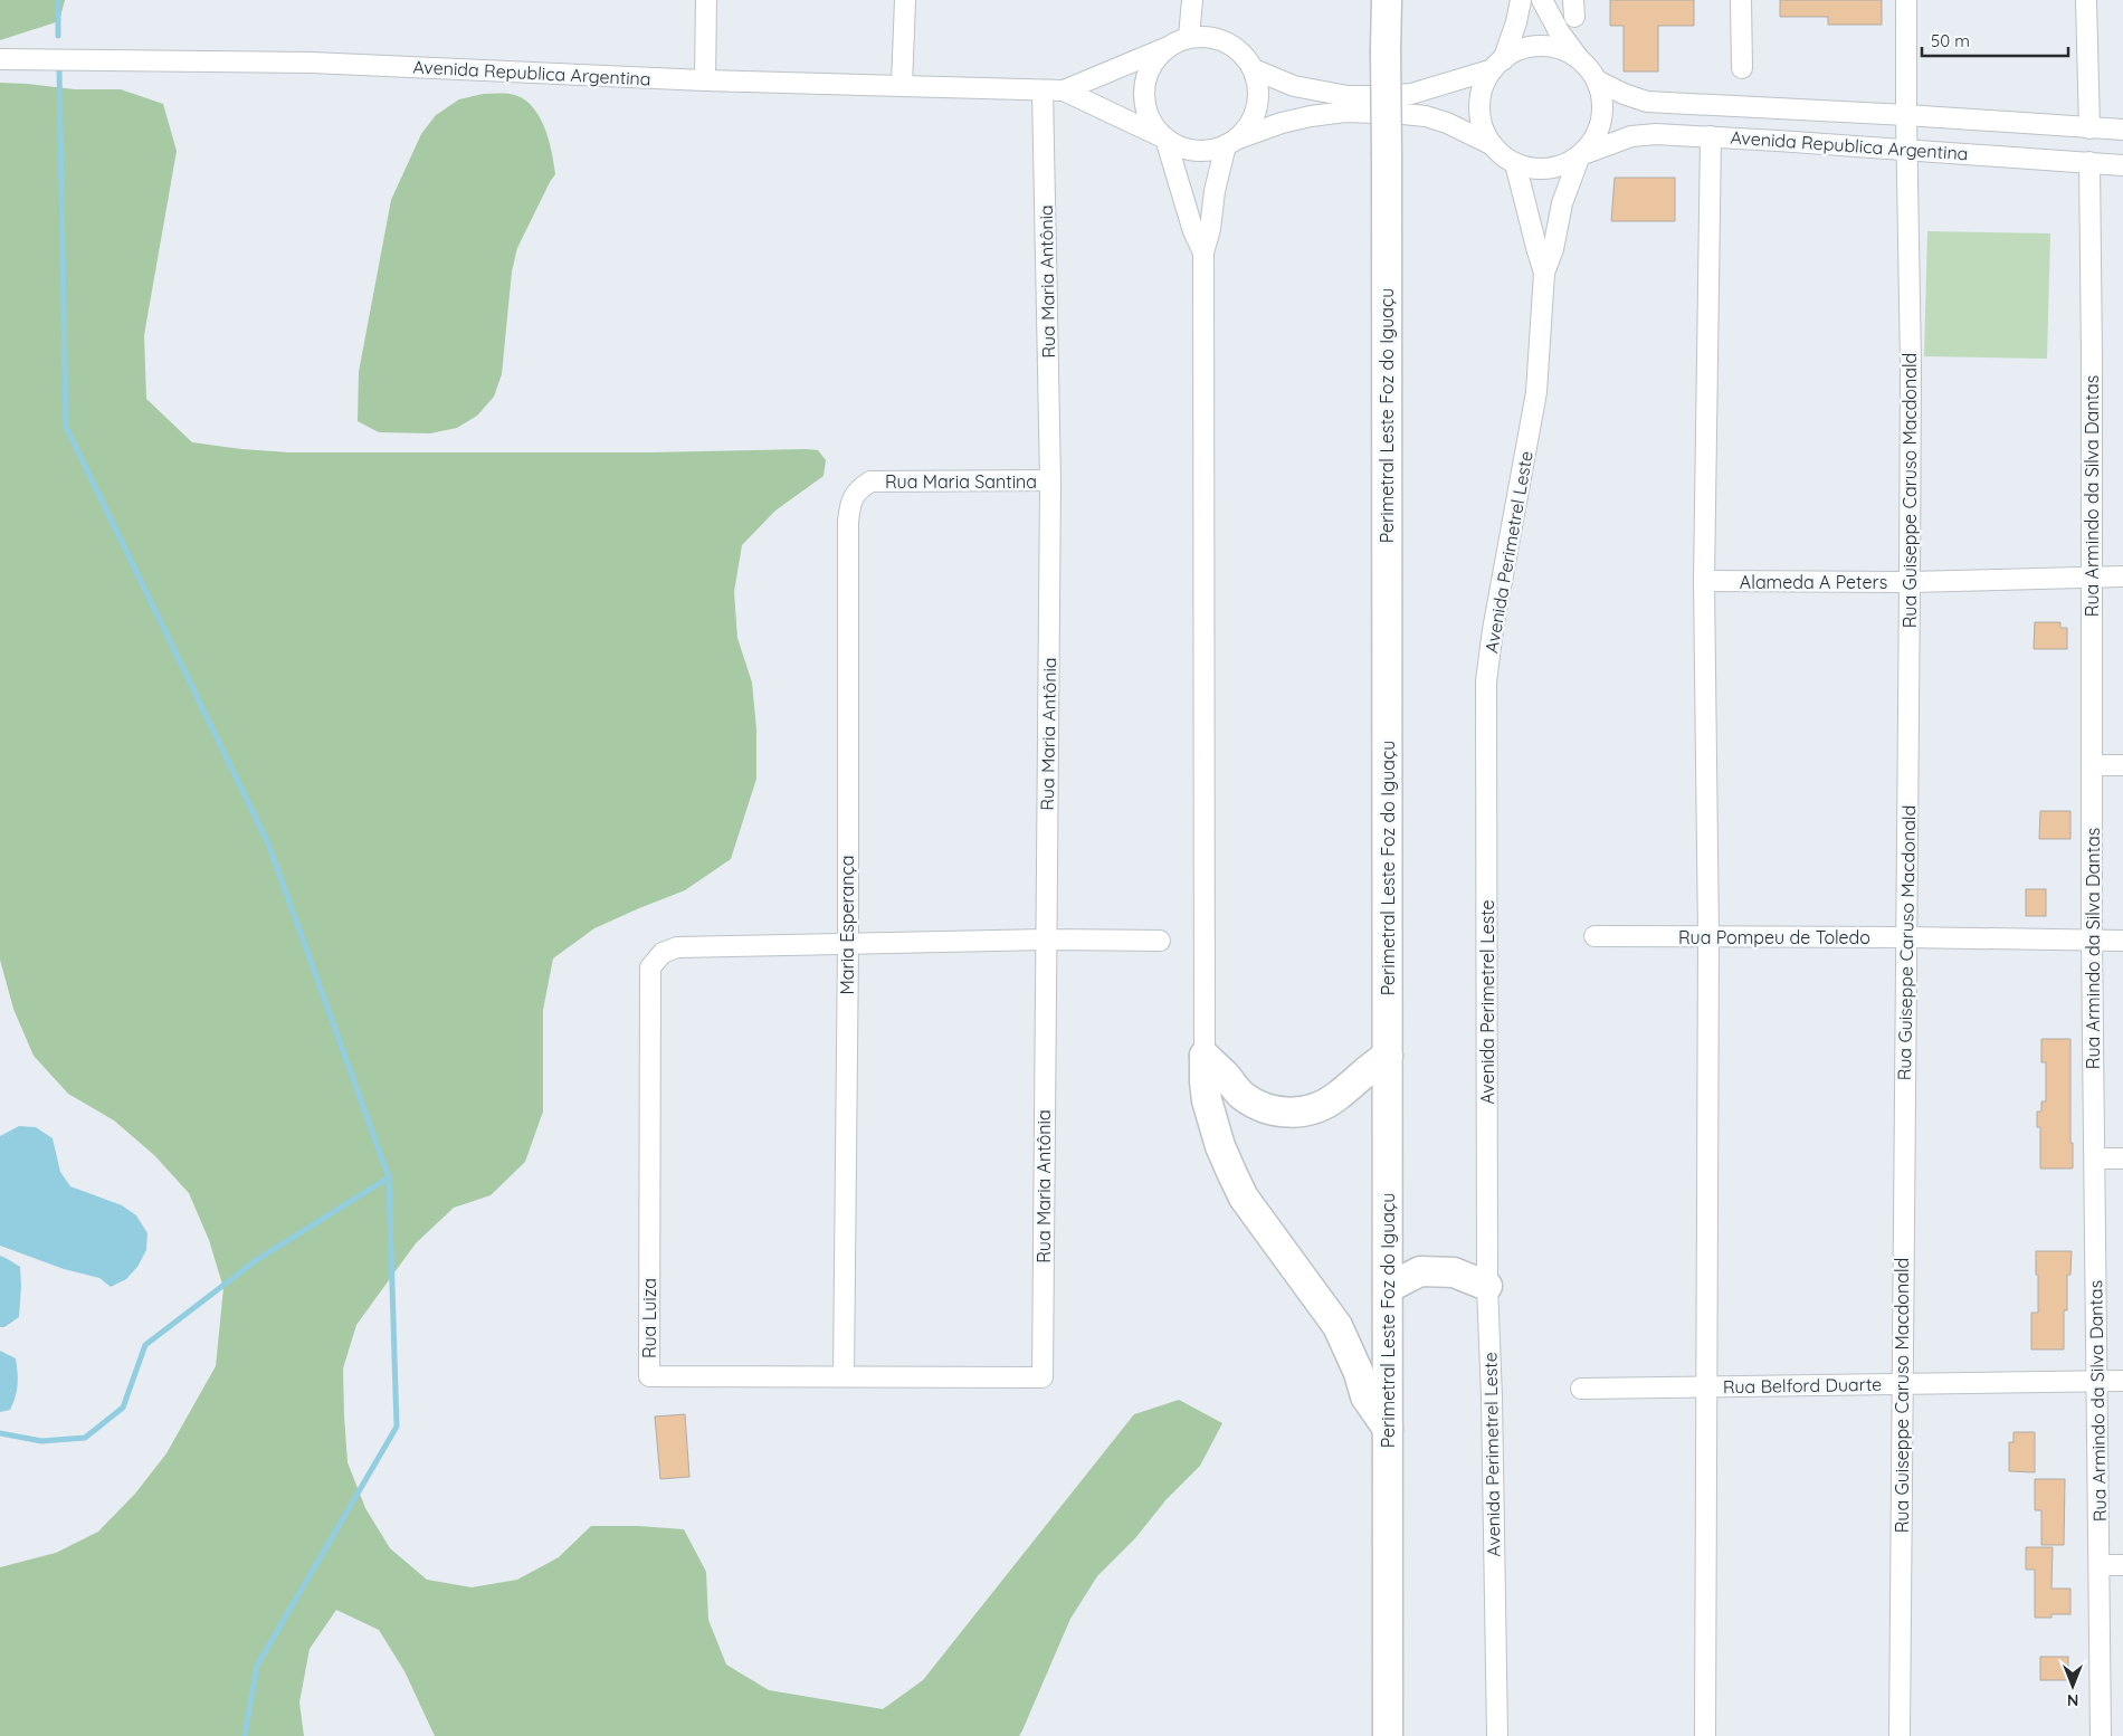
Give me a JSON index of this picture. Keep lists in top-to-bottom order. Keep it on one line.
{"streets":{"highway":["Perimetral Leste Foz do Iguaçu"],"street":["Avenida Republica Argentina","Rua Maria Antônia","Rua Maria Santina","Rua Guiseppe Caruso Macdonald","Rua Armindo da Silva Dantas","Avenida Perimetrel Leste","Alameda A Peters","Maria Esperança","Rua Pompeu de Toledo","Rua Luiza","Rua Belford Duarte"]},"crossings":[["Avenida Republica Argentina","Rua Maria Antônia"],["Avenida Republica Argentina","Rua Guiseppe Caruso Macdonald"],["Avenida Republica Argentina","Rua Armindo da Silva Dantas"],["Avenida Republica Argentina","Avenida Perimetrel Leste"],["Rua Maria Antônia","Rua Maria Santina"],["Rua Maria Antônia","Rua Luiza"],["Rua Maria Santina","Maria Esperança"],["Rua Guiseppe Caruso Macdonald","Alameda A Peters"],["Rua Guiseppe Caruso Macdonald","Rua Pompeu de Toledo"],["Rua Guiseppe Caruso Macdonald","Rua Belford Duarte"],["Rua Armindo da Silva Dantas","Alameda A Peters"],["Rua Armindo da Silva Dantas","Rua Pompeu de Toledo"],["Rua Armindo da Silva Dantas","Rua Belford Duarte"],["Maria Esperança","Rua Luiza"]],"scale_bar":"50 m","north":"bottom"}
